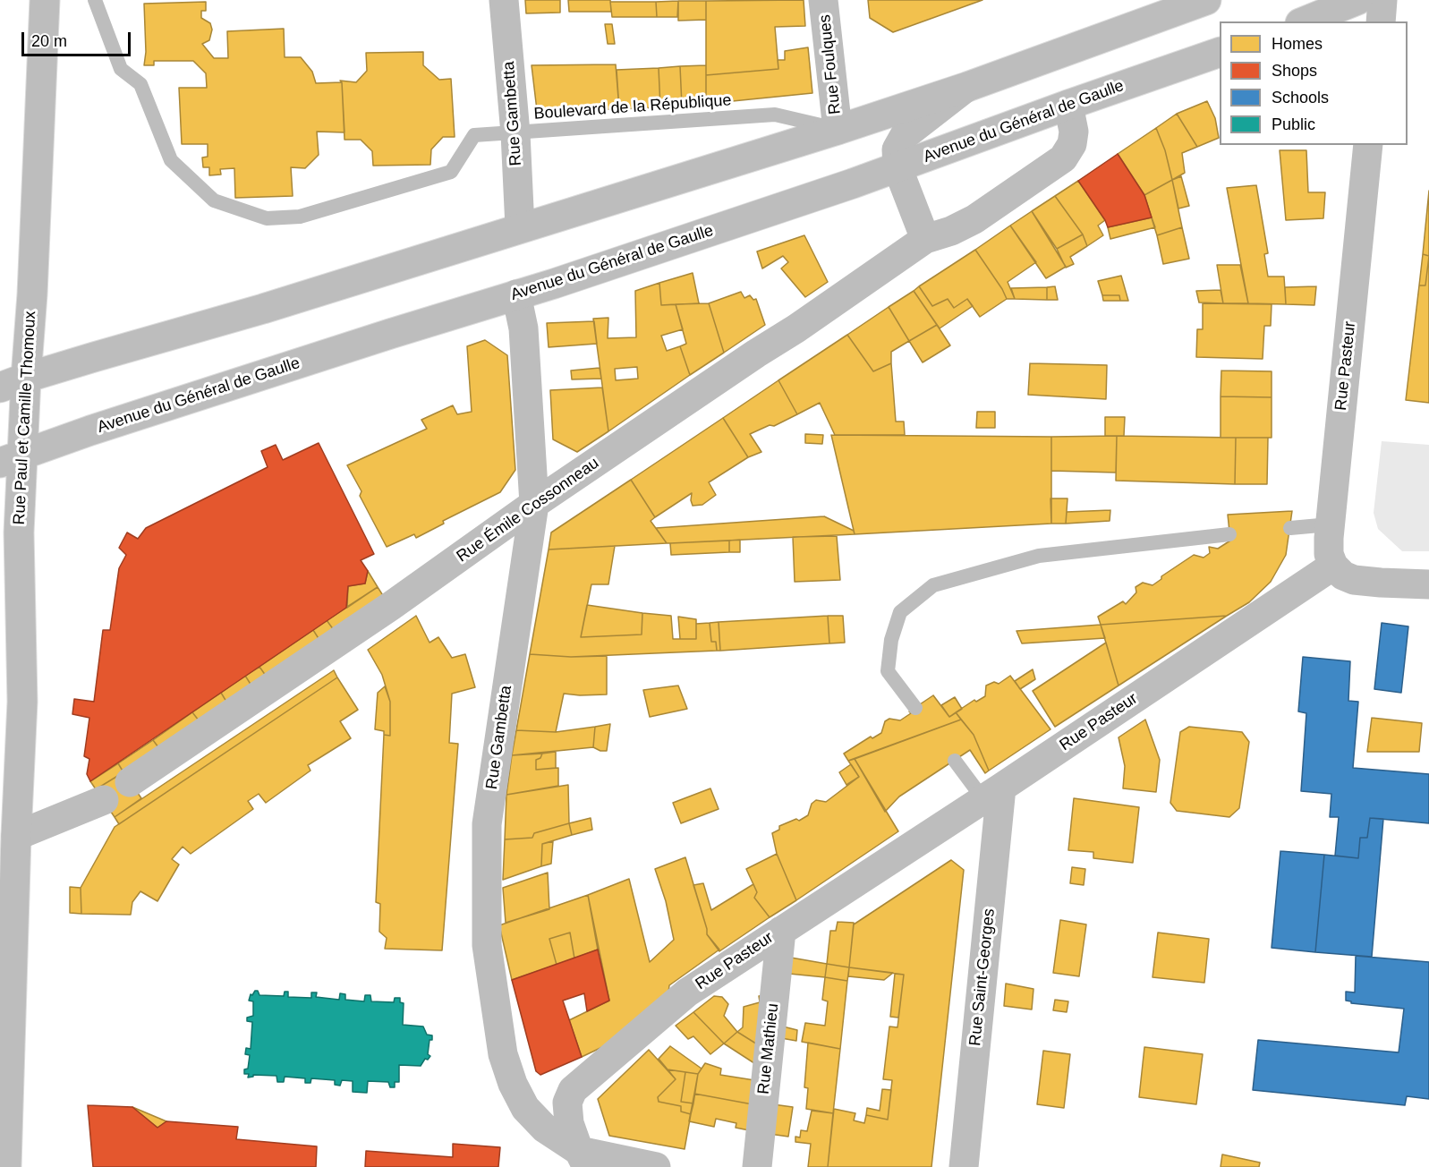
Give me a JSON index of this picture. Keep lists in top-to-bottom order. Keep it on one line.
{"streets":{"street":["Rue Foulques","Rue Gambetta","Avenue du Général de Gaulle","Rue Pasteur","Rue Paul et Camille Thomoux","Rue Émile Cossonneau","Rue Saint-Georges","Rue Mathieu"],"lane":["Boulevard de la République"]},"crossings":[["Rue Foulques","Boulevard de la République"],["Boulevard de la République","Rue Gambetta"],["Rue Gambetta","Avenue du Général de Gaulle"],["Rue Gambetta","Rue Pasteur"],["Rue Gambetta","Rue Émile Cossonneau"],["Avenue du Général de Gaulle","Rue Paul et Camille Thomoux"],["Avenue du Général de Gaulle","Rue Émile Cossonneau"],["Rue Pasteur","Rue Saint-Georges"],["Rue Pasteur","Rue Mathieu"]],"legend":["Homes","Shops","Schools","Public"],"scale_bar":"20 m"}
